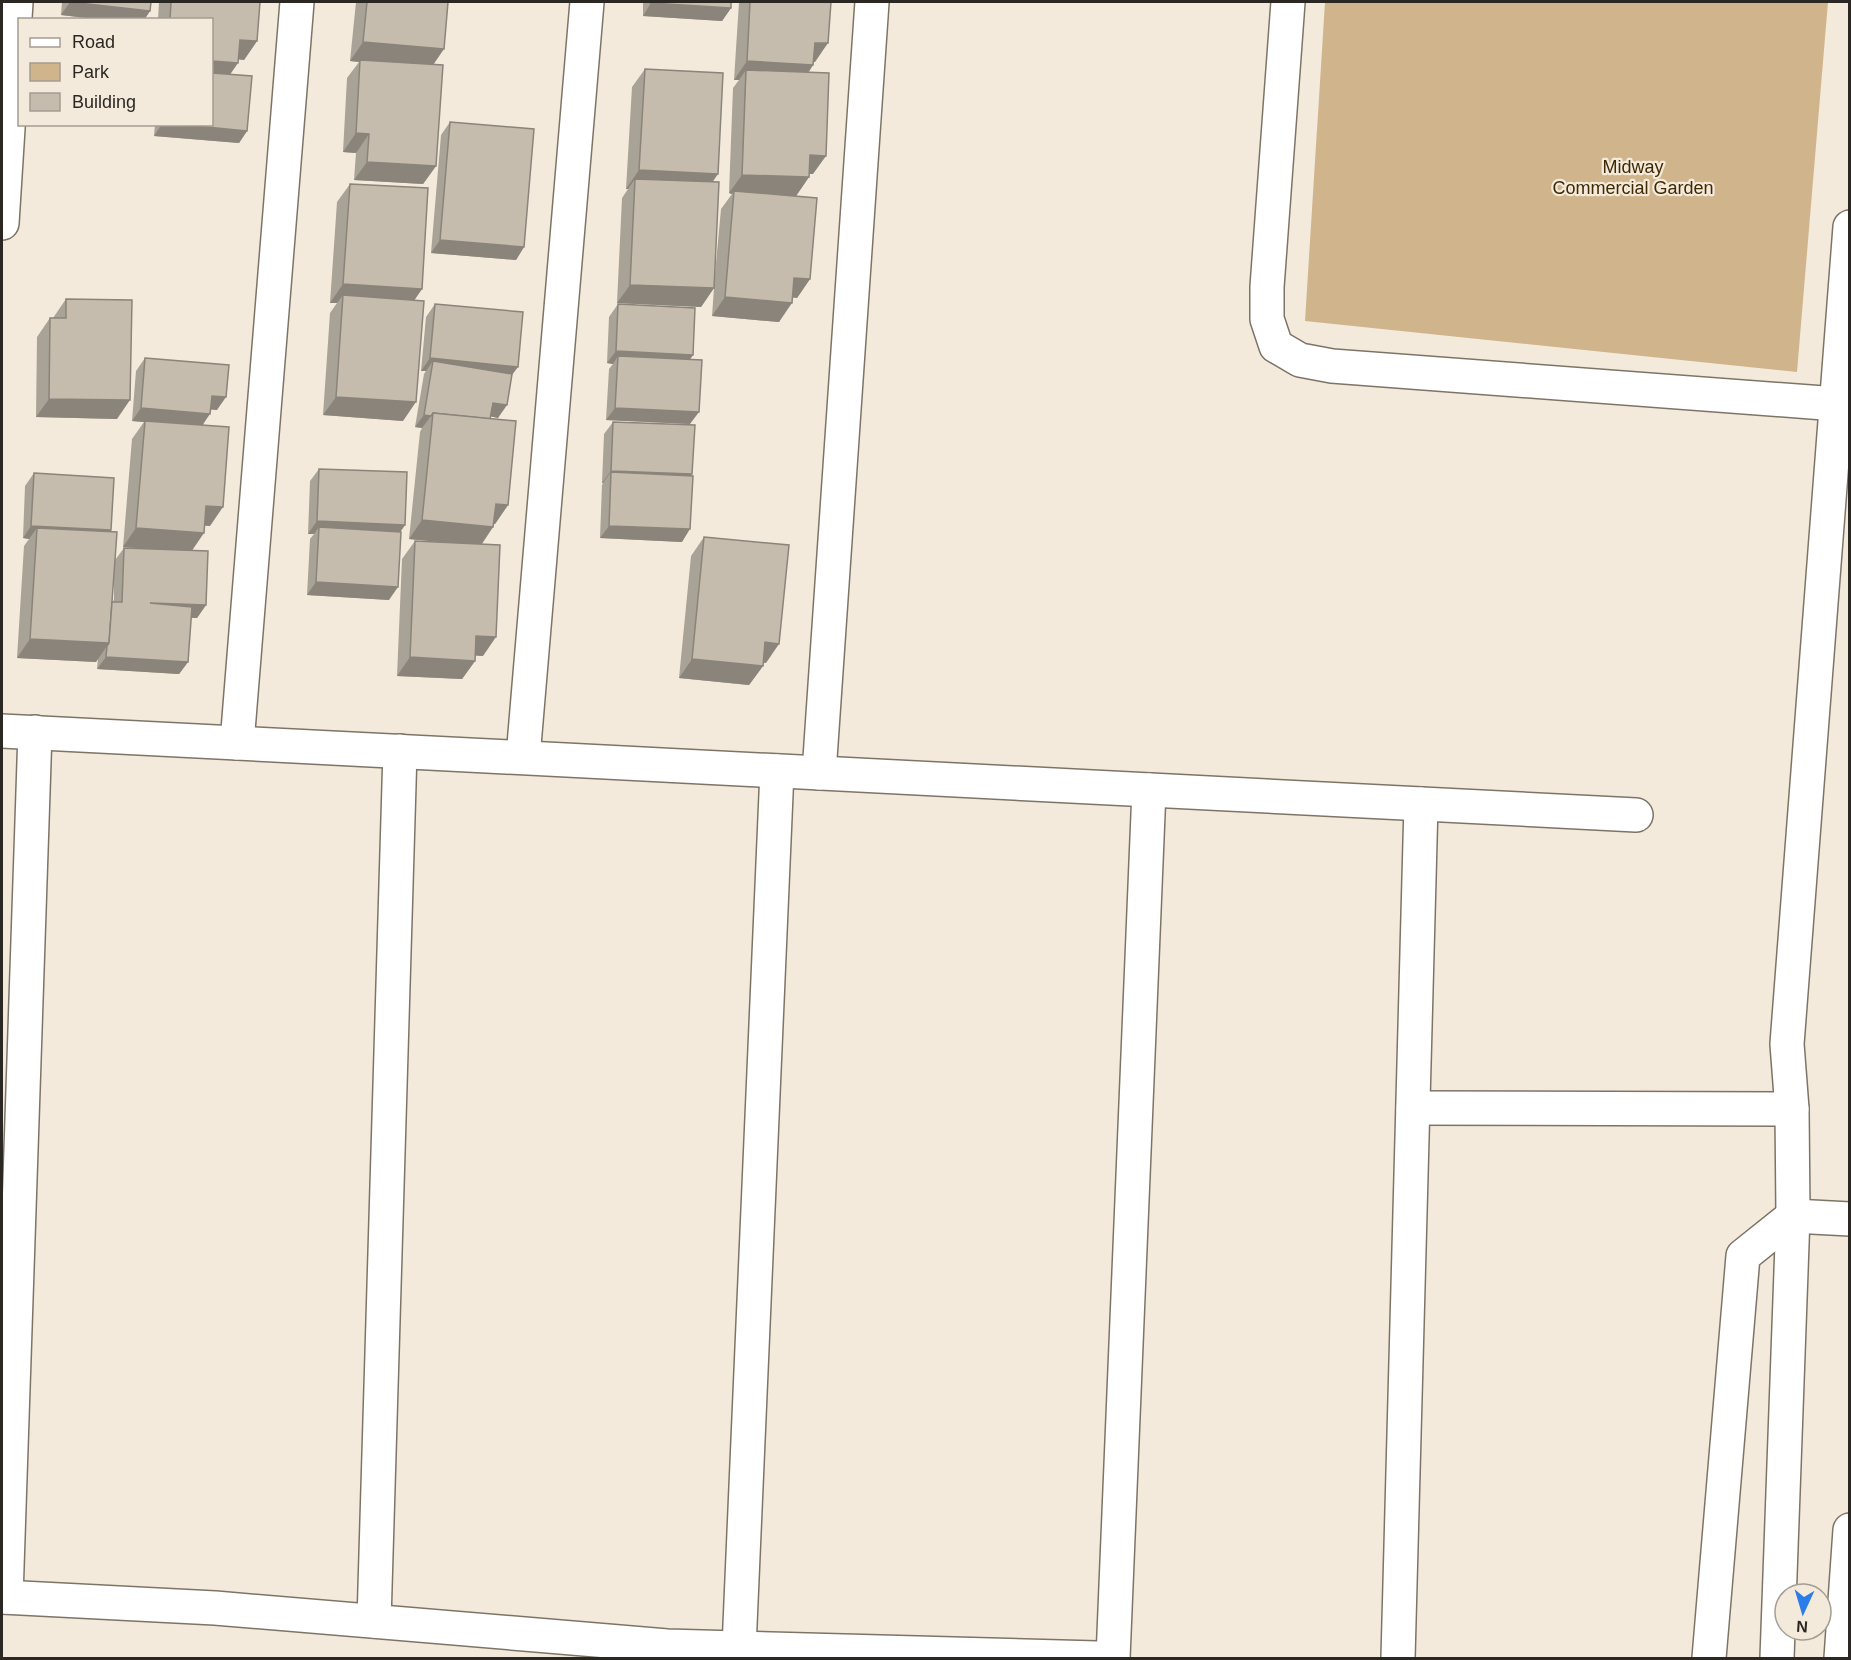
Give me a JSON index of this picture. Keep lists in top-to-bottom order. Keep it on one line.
{"parks":["Midway Commercial Garden"],"legend":["Road","Park","Building"],"north":"bottom"}
